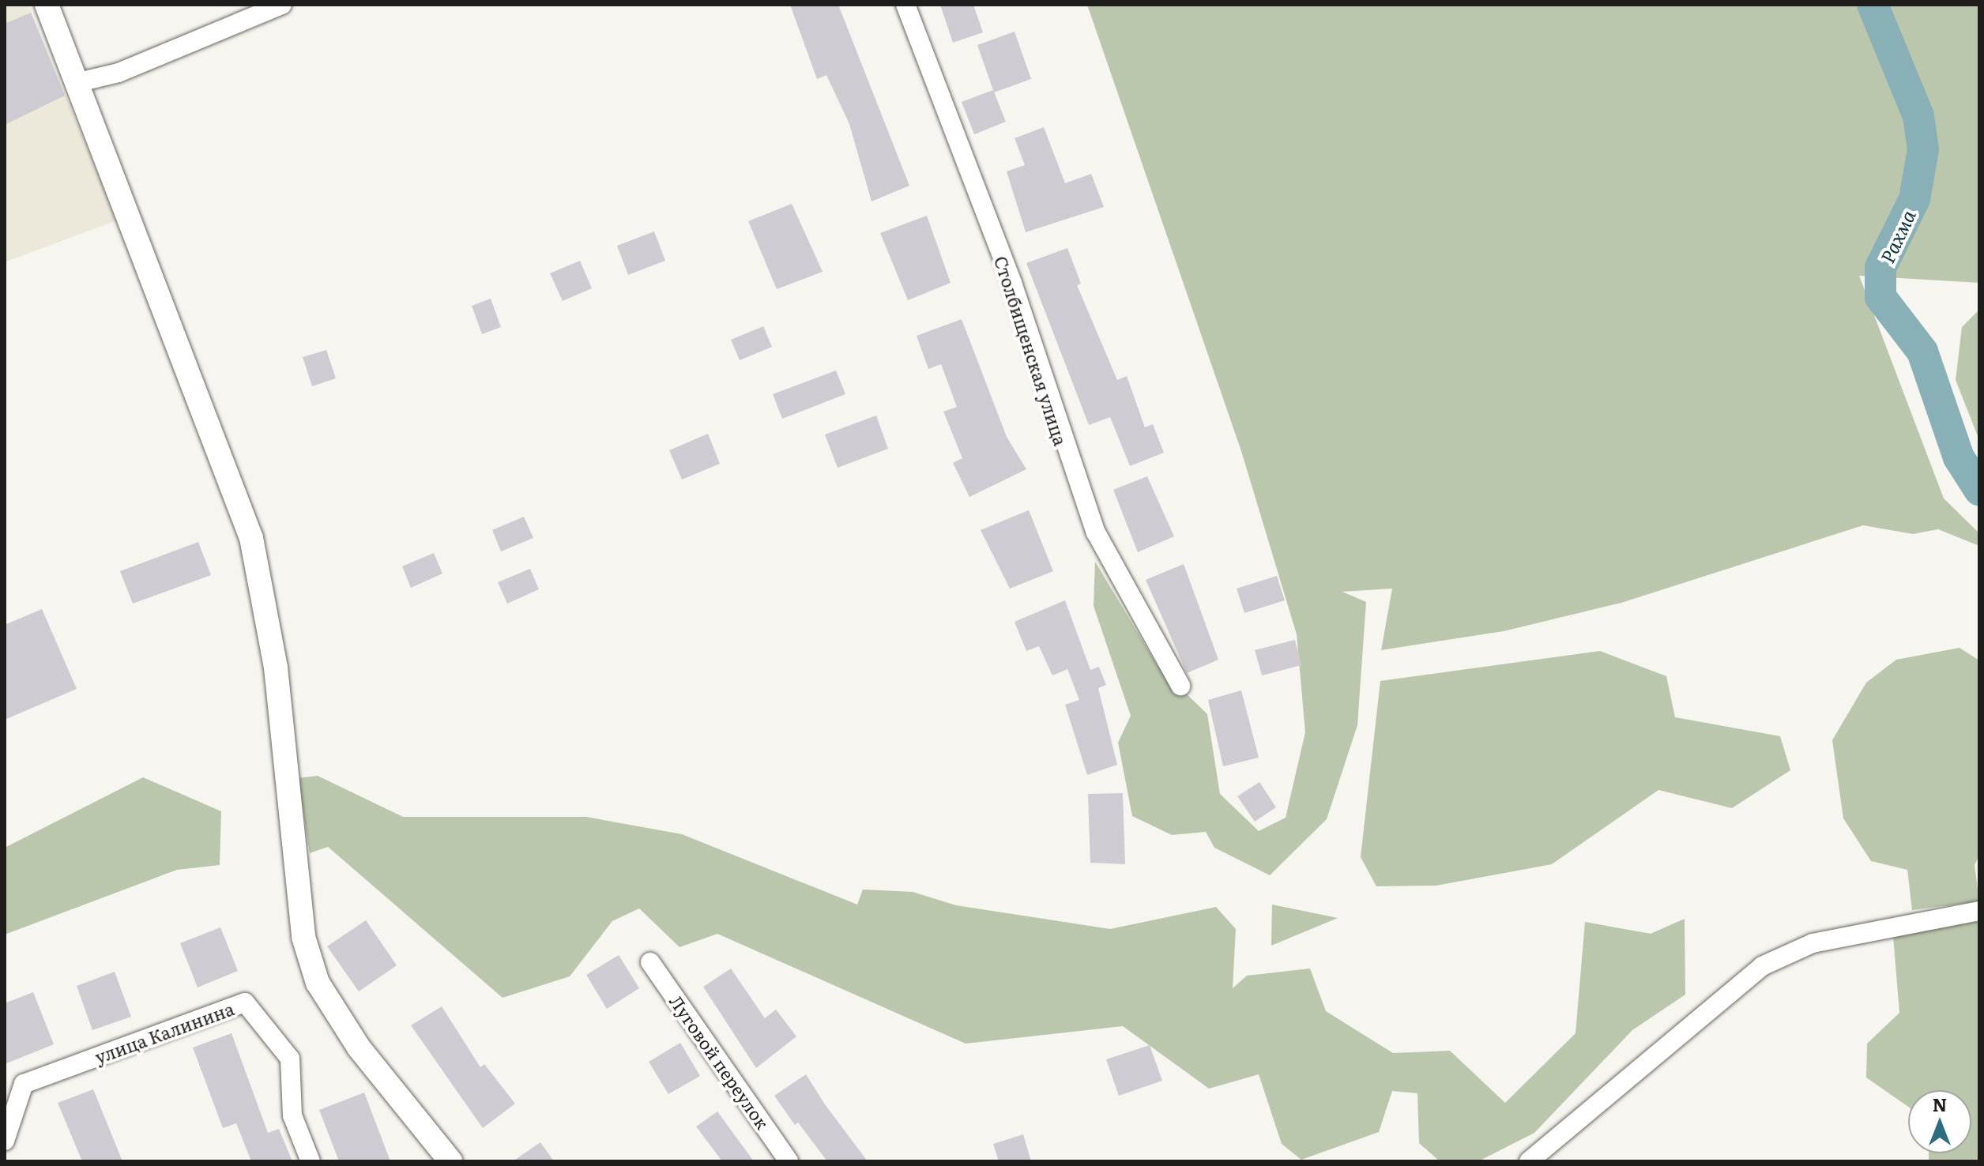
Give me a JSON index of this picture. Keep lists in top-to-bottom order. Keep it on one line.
{"streets":{"street":["Столбищенская улица","улица Калинина","Луговой переулок"]},"water":["Рахма"],"north":"top"}
